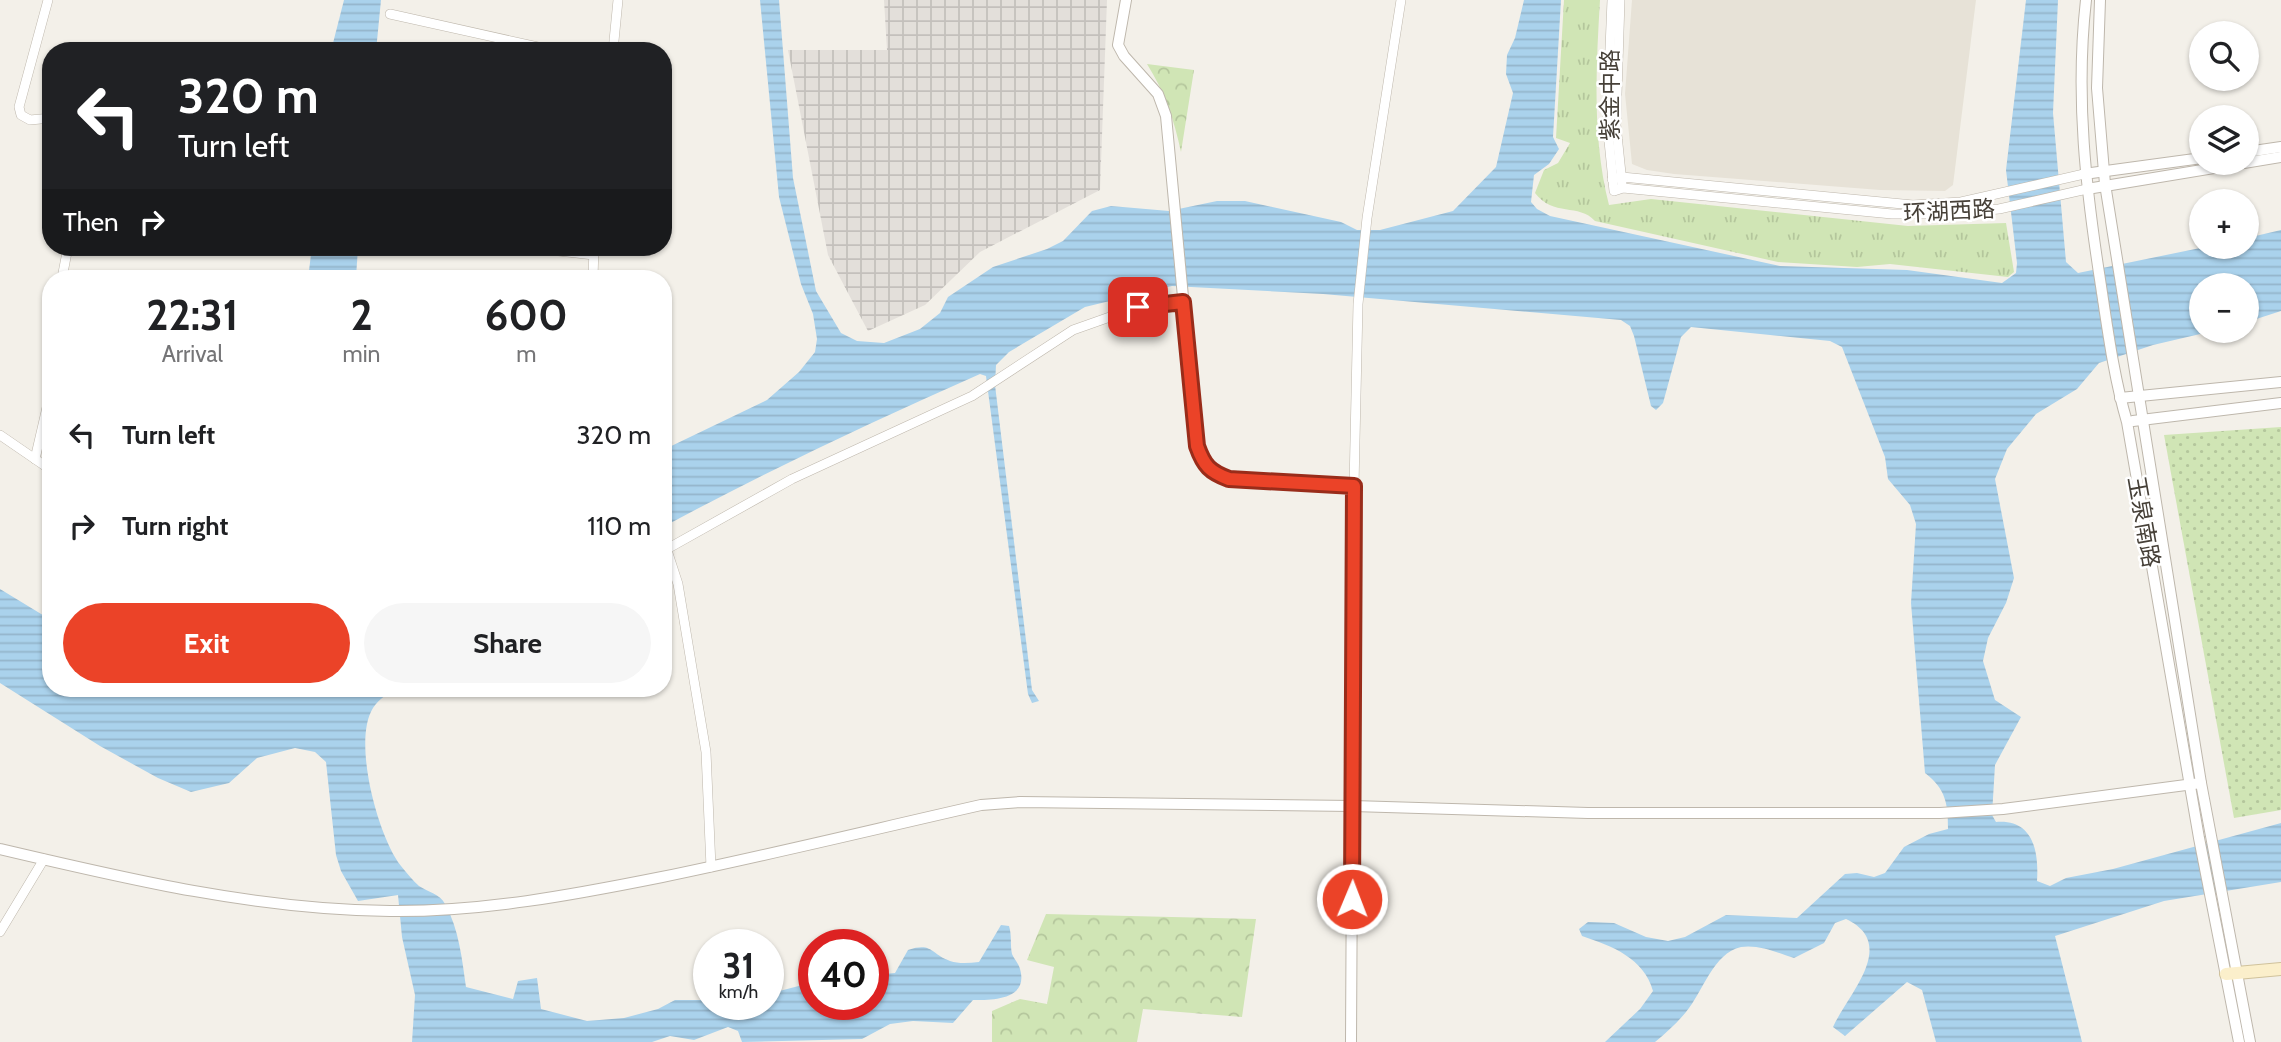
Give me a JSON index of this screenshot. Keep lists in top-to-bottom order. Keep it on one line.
{"streets":{"street":["紫金中路","环湖西路","玉泉南路"]},"crossings":[["紫金中路","环湖西路"],["环湖西路","玉泉南路"]],"page":{"map_buttons":["+","−"],"turn":["320 m","Turn left"],"then":"Then","eta":["22:31","Arrival","2","min","600","m"],"list":[{"name":"Turn left","value":"320 m"},{"name":"Turn right","value":"110 m"}],"buttons":["Exit","Share"],"speed":"31 km/h","limit":"40"}}
